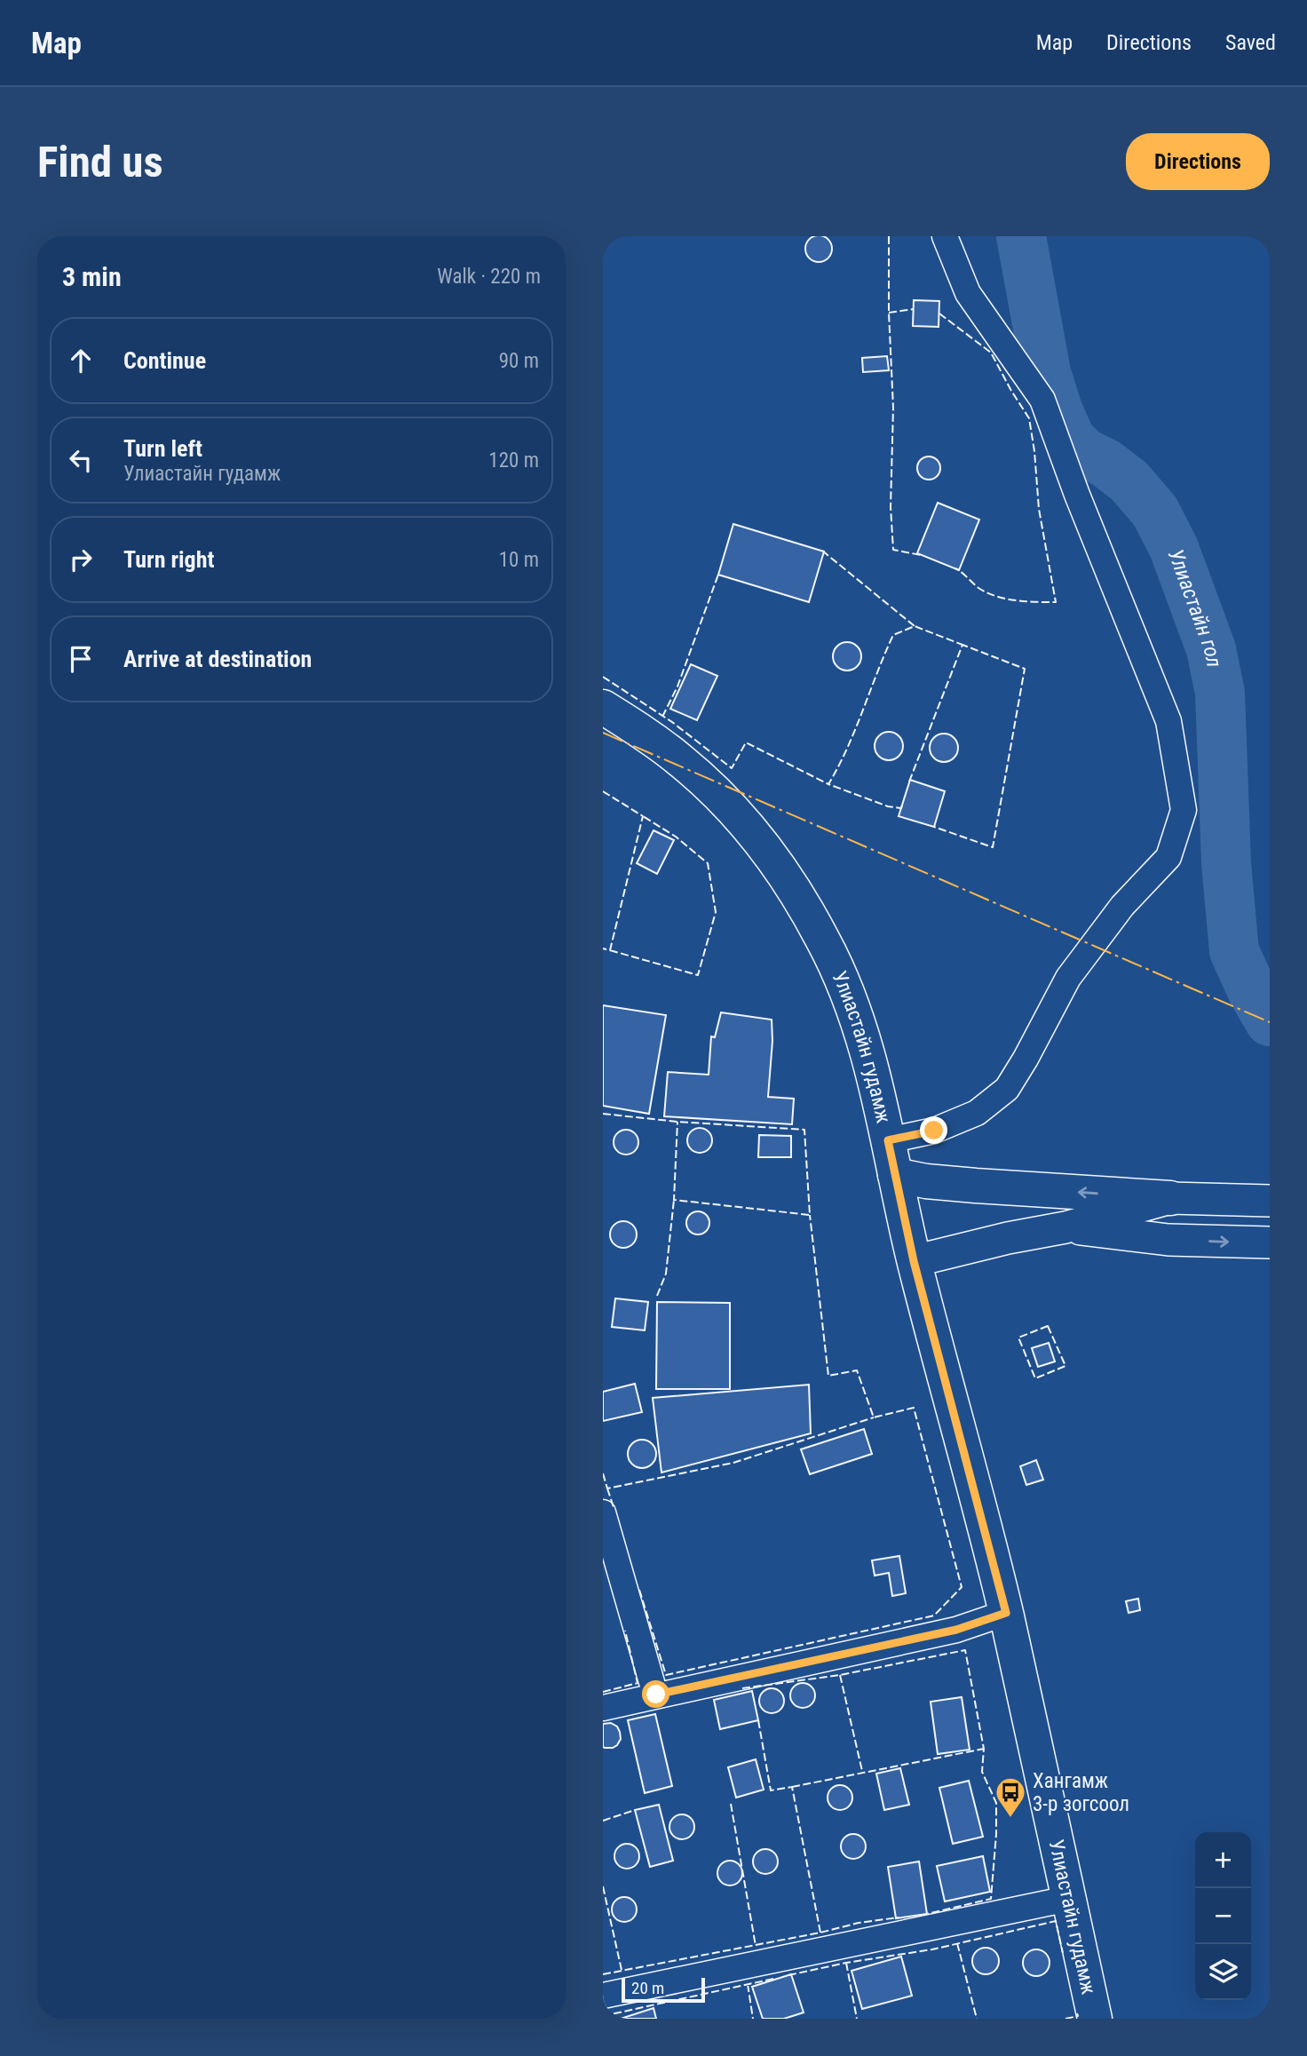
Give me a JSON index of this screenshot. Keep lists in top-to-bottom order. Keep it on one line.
{"streets":{"main road":["Улиастайн гудамж"]},"water":["Улиастайн гол"],"places":{"bus stop":["Хангамж 3-р зогсоол"]},"scale_bar":"20 m","page":{"header":"Map","nav":["Map","Directions","Saved"],"buttons":"Directions","title":"Find us","heading":["3 min","Walk · 220 m"],"list":[["Continue","90 m"],["Turn left","Улиастайн гудамж","120 m"],["Turn right","10 m"],"Arrive at destination"],"map_buttons":["+","−"],"scale":"20 m"}}
